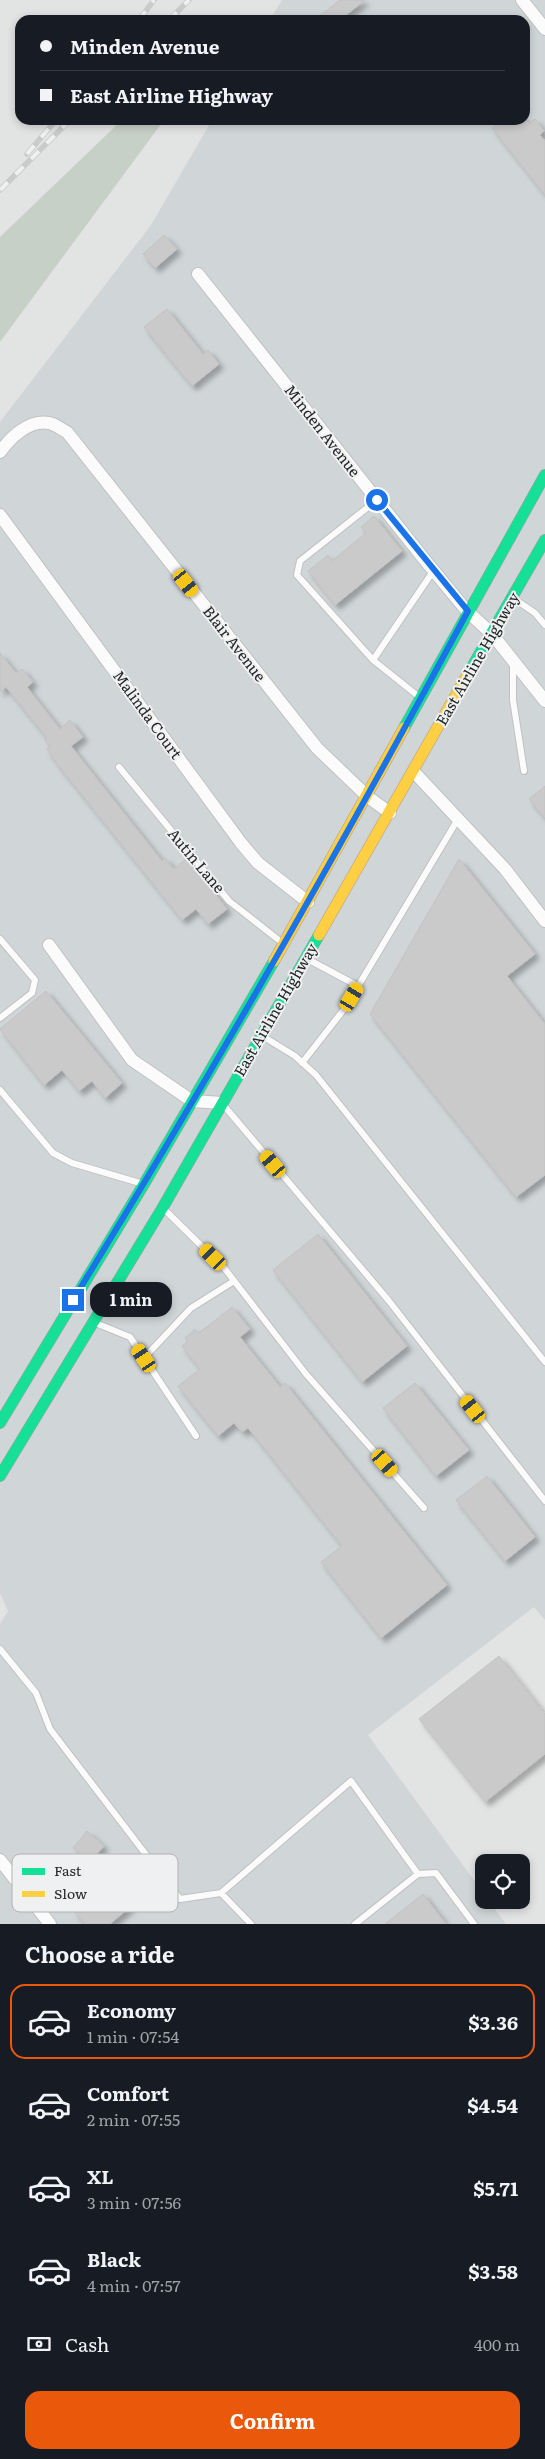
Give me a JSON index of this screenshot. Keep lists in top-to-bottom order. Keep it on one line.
{"streets":{"highway":["East Airline Highway"],"street":["Minden Avenue","Blair Avenue","Malinda Court"],"lane":["Autin Lane"]},"crossings":[["Minden Avenue","East Airline Highway"],["Blair Avenue","East Airline Highway"],["East Airline Highway","Malinda Court"],["East Airline Highway","Autin Lane"]],"legend":["Fast","Slow"],"page":{"banner":["Minden Avenue","East Airline Highway"],"bubble":"1 min","heading":"Choose a ride","list":[{"name":"Economy","note":"1 min · 07:54","value":"$3.36"},{"name":"Comfort","note":"2 min · 07:55","value":"$4.54"},{"name":"XL","note":"3 min · 07:56","value":"$5.71"},{"name":"Black","note":"4 min · 07:57","value":"$3.58"}],"pay":["Cash","400 m"],"buttons":"Confirm"}}
